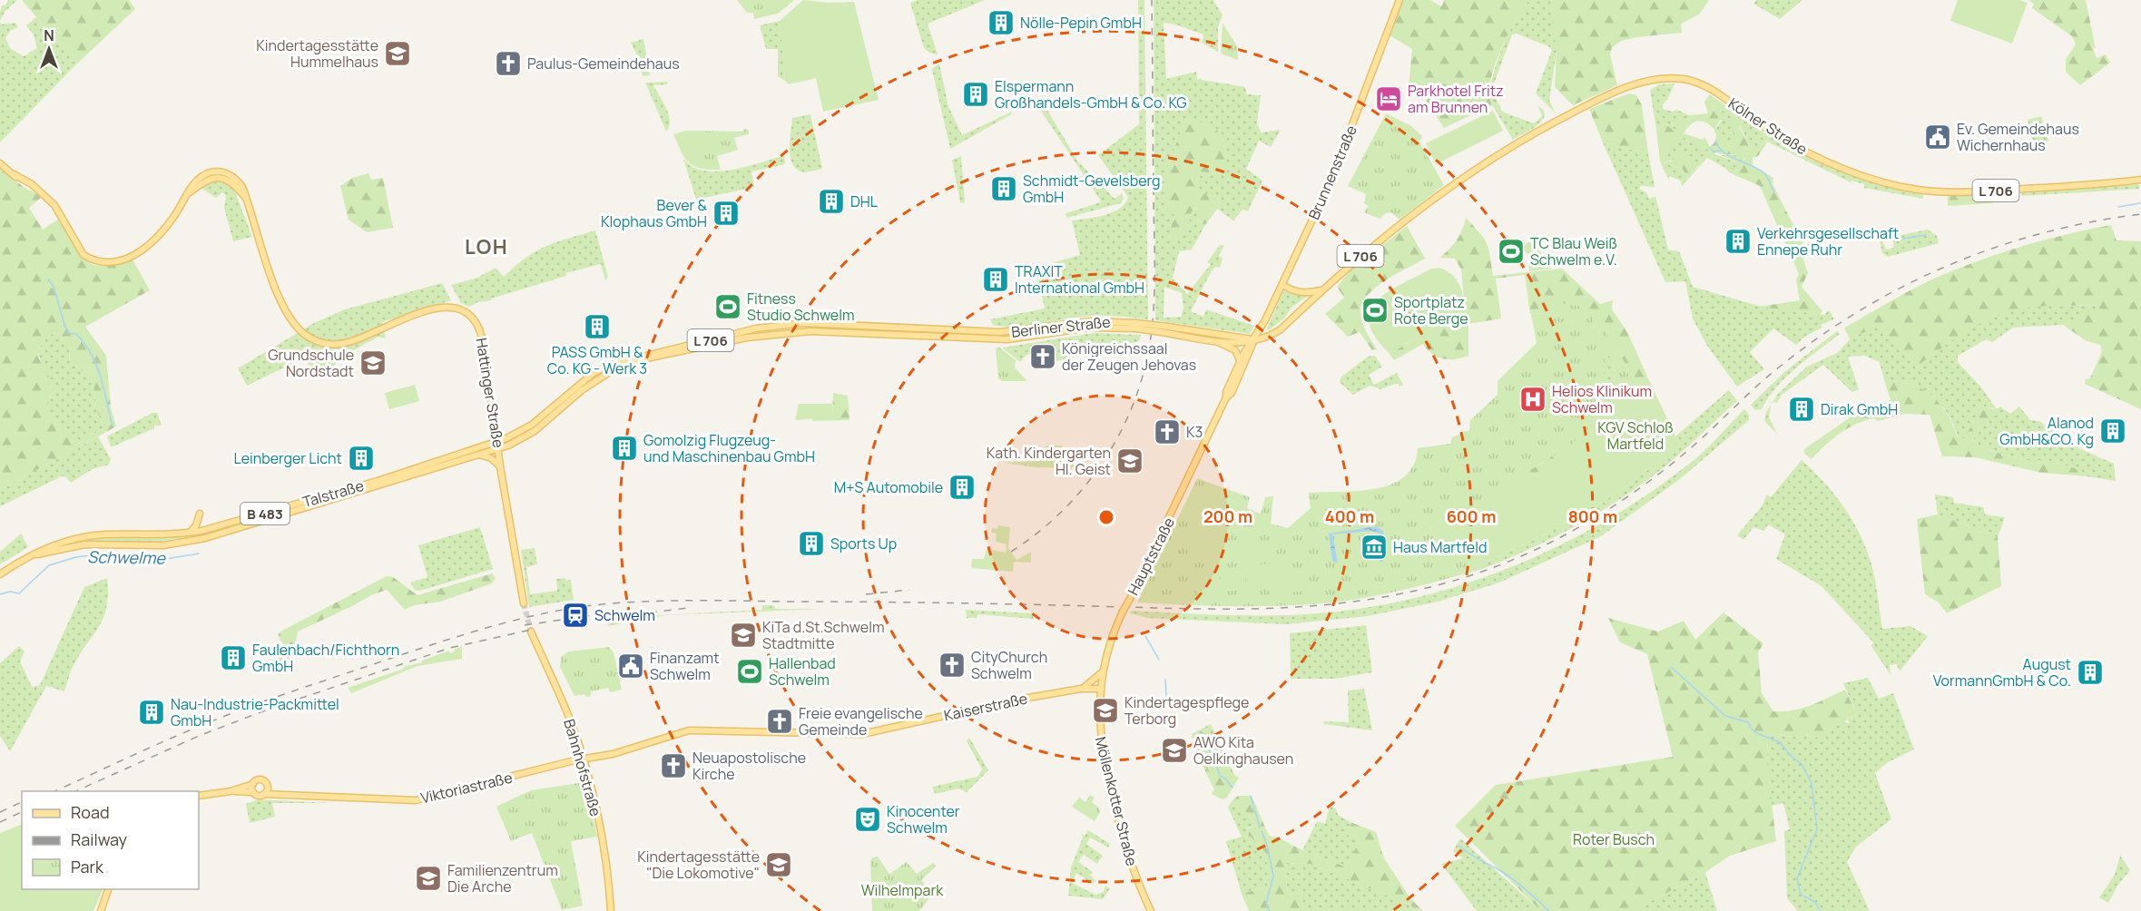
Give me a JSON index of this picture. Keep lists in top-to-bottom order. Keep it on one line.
{"streets":{"main road":["Kölner Straße","Brunnenstraße","L 706","Berliner Straße","Hattinger Straße","Talstraße","B 483","Hauptstraße","Kaiserstraße","Bahnhofstraße","Viktoriastraße","Möllenkotter Straße"]},"crossings":[["Kölner Straße","L 706"],["Brunnenstraße","L 706"],["Brunnenstraße","Berliner Straße"],["Brunnenstraße","Hauptstraße"],["L 706","Berliner Straße"],["L 706","Hauptstraße"],["Berliner Straße","Hattinger Straße"],["Berliner Straße","Talstraße"],["Berliner Straße","Hauptstraße"],["Hattinger Straße","Talstraße"],["Hauptstraße","Kaiserstraße"],["Hauptstraße","Möllenkotter Straße"],["Kaiserstraße","Bahnhofstraße"],["Kaiserstraße","Viktoriastraße"],["Bahnhofstraße","Viktoriastraße"]],"districts":["LOH"],"water":["Schwelme"],"parks":["KGV Schloß Martfeld","Roter Busch","Wilhelmpark"],"places":{"building":["Nölle-Pepin GmbH","Elspermann Großhandels-GmbH & Co. KG","Schmidt-Gevelsberg GmbH","DHL","Bever & Klophaus GmbH","Verkehrsgesellschaft Ennepe Ruhr","TRAXIT International GmbH","PASS GmbH & Co. KG - Werk 3","Dirak GmbH","Alanod GmbH&CO. Kg","Gomolzig Flugzeug- und Maschinenbau GmbH","Leinberger Licht","M+S Automobile","Sports Up","Faulenbach/Fichthorn GmbH","August VormannGmbH & Co.","Nau-Industrie-Packmittel GmbH"],"school or university":["Kindertagesstätte Hummelhaus","Grundschule Nordstadt","Kath. Kindergarten Hl. Geist","KiTa d.St.Schwelm Stadtmitte","Kindertagespflege Terborg","AWO Kita Oelkinghausen","Kindertagesstätte \"Die Lokomotive\"","Familienzentrum Die Arche"],"church":["Paulus-Gemeindehaus","Königreichssaal der Zeugen Jehovas","K3","CityChurch Schwelm","Freie evangelische Gemeinde","Neuapostolische Kirche"],"hotel":["Parkhotel Fritz am Brunnen"],"public building":["Ev. Gemeindehaus Wichernhaus","Finanzamt Schwelm"],"sports":["TC Blau Weiß Schwelm e.V.","Fitness Studio Schwelm","Sportplatz Rote Berge","Hallenbad Schwelm"],"hospital":["Helios Klinikum Schwelm"],"museum":["Haus Martfeld"],"station":["Schwelm"],"theatre":["Kinocenter Schwelm"]},"legend":["Road","Railway","Park"],"north":"top","rings":["200 m","400 m","600 m","800 m"]}
